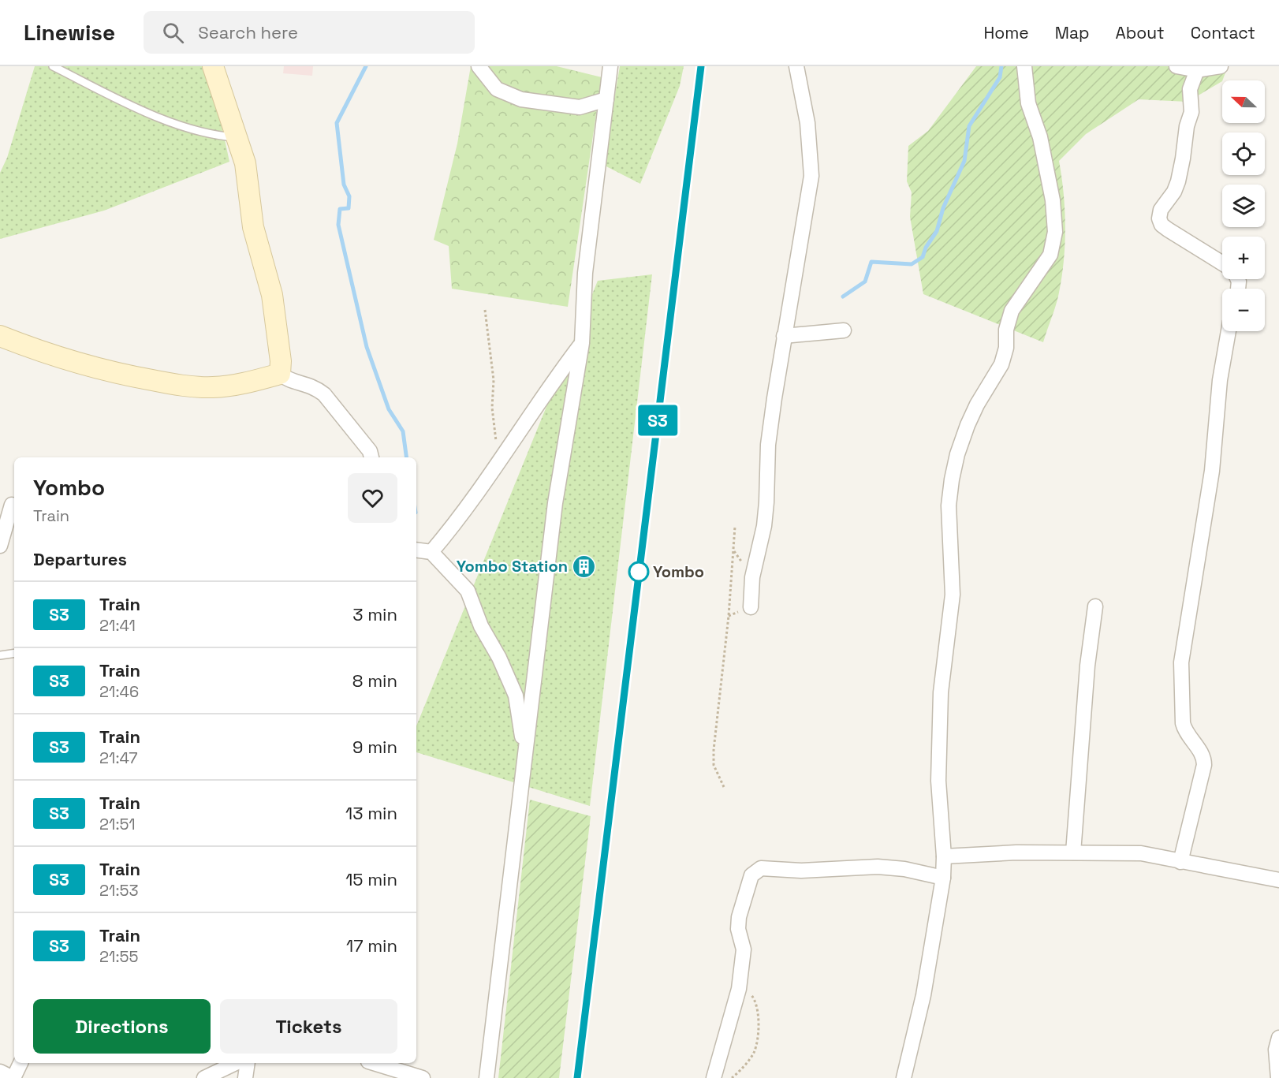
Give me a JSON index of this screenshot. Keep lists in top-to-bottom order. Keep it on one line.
{"places":{"building":["Yombo Station"],"other":["Yombo"]},"north":"left","page":{"header":"Linewise","search":"Search here","nav":["Home","Map","About","Contact"],"on_map":"S3","map_buttons":["+","−"],"heading":[["Yombo","Train"],"Departures"],"list":[{"mark":"S3","name":"Train","note":"21:41","value":"3 min"},{"mark":"S3","name":"Train","note":"21:46","value":"8 min"},{"mark":"S3","name":"Train","note":"21:47","value":"9 min"},{"mark":"S3","name":"Train","note":"21:51","value":"13 min"},{"mark":"S3","name":"Train","note":"21:53","value":"15 min"},{"mark":"S3","name":"Train","note":"21:55","value":"17 min"}],"buttons":["Directions","Tickets"]}}
